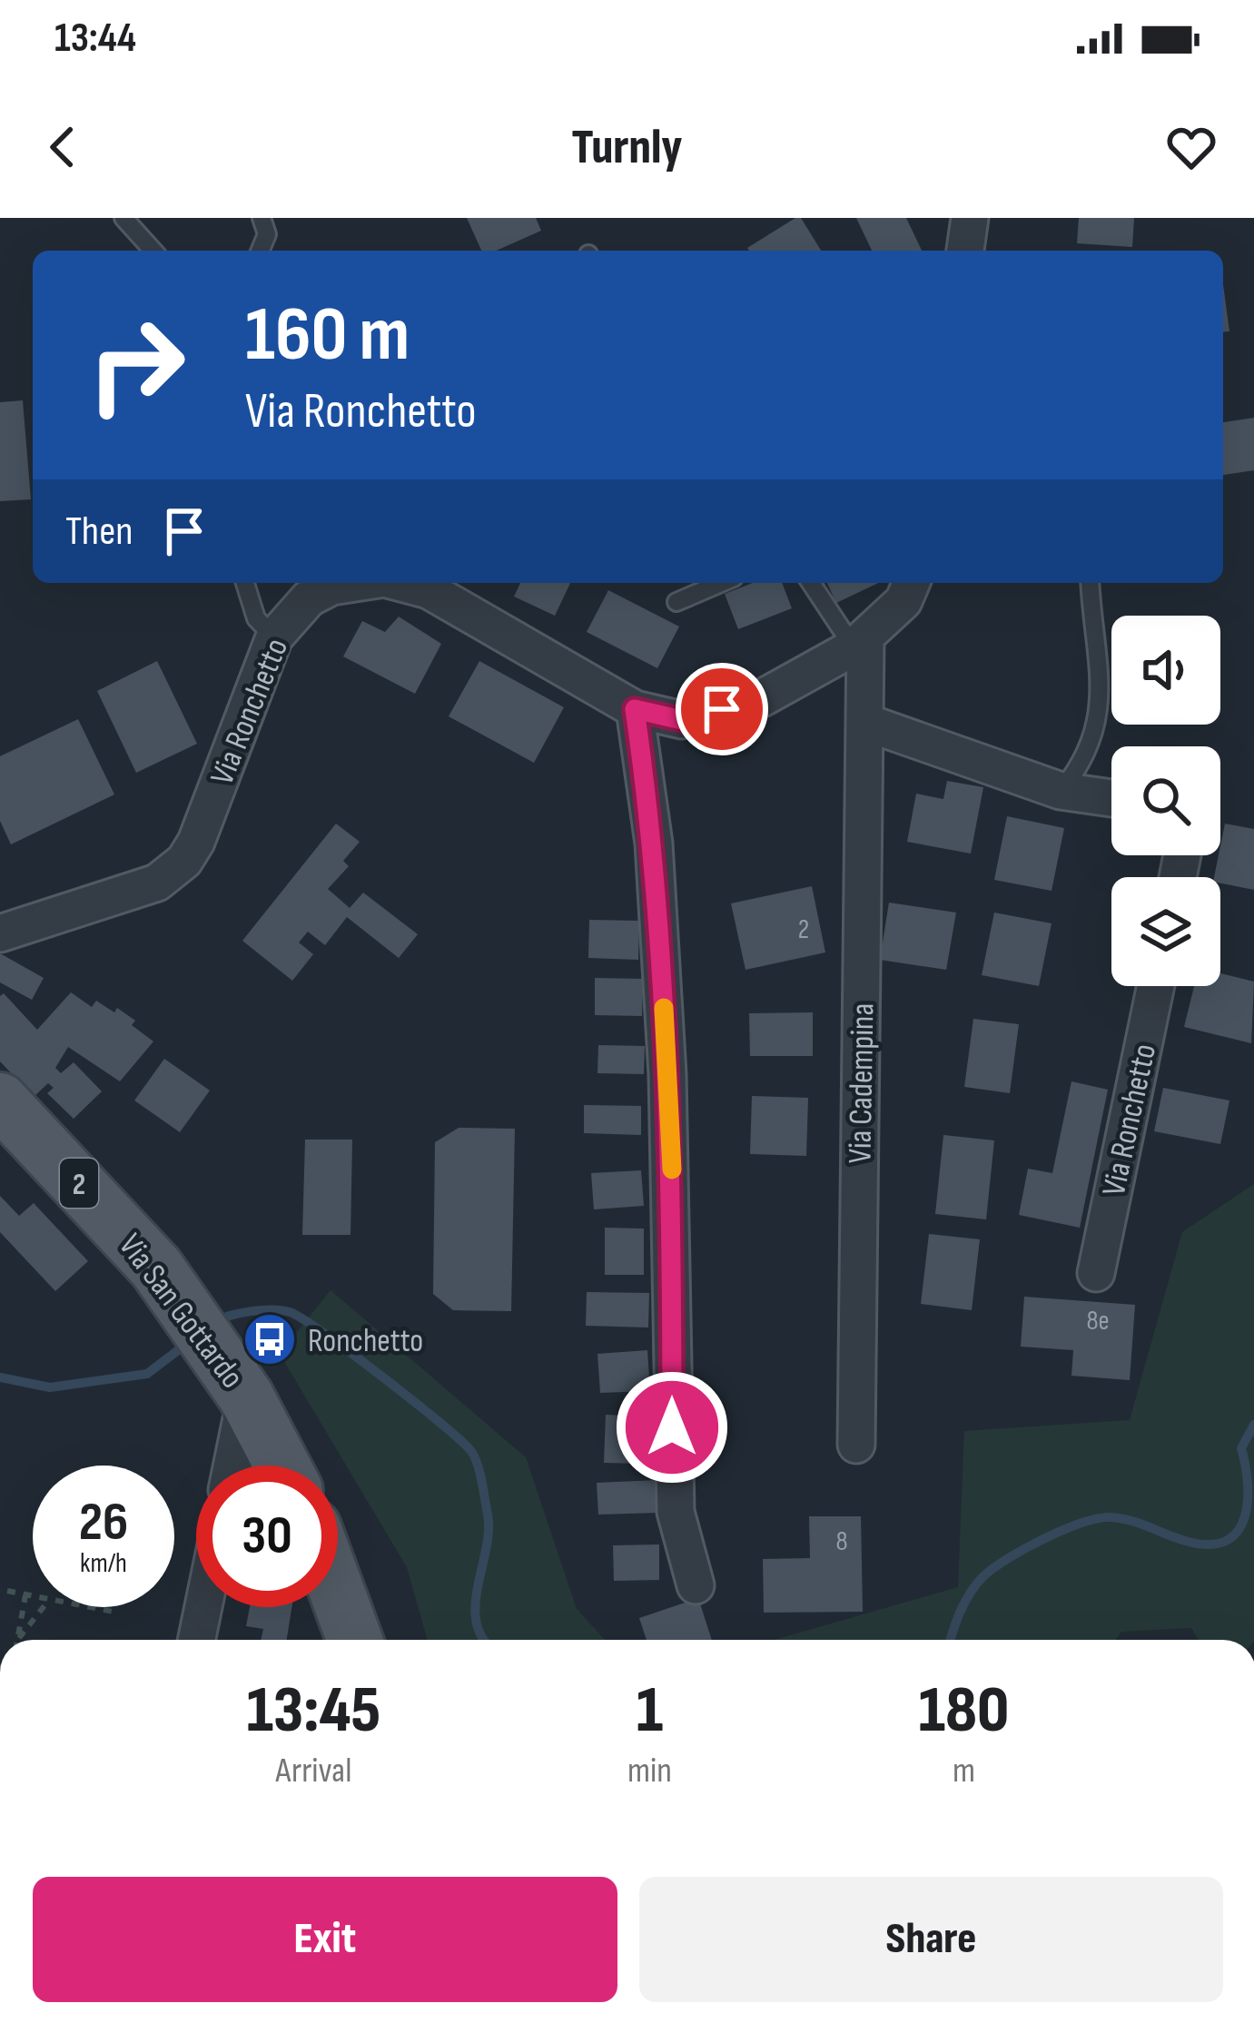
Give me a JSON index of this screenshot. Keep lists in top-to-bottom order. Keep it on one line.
{"streets":{"main road":["2","Via San Gottardo"],"street":["Via Ronchetto","Via Cadempina"]},"places":{"bus stop":["Ronchetto"]},"house_numbers":["2","8e","8"],"page":{"status":"13:44","header":"Turnly","turn":["160 m","Via Ronchetto"],"then":"Then","speed":"26 km/h","limit":"30","eta":["13:45","Arrival","1","min","180","m"],"buttons":["Exit","Share"]}}
